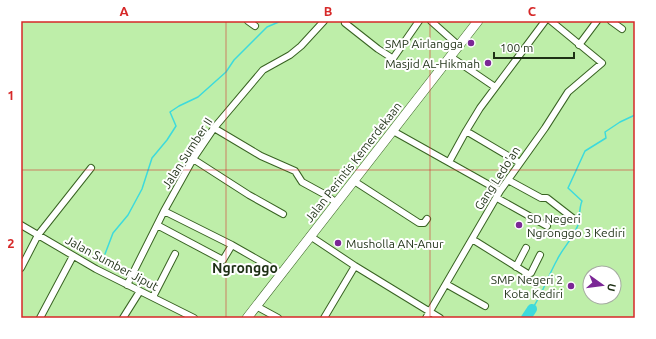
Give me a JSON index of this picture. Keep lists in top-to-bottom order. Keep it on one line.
{"streets":{"main road":["Jalan Perintis Kemerdekaan"],"street":["Jalan Sumber II","Gang Ledo'an","Jalan Sumber Jiput"]},"crossings":[["Jalan Sumber II","Jalan Sumber Jiput"]],"districts":["Ngronggo"],"places":["SMP Airlangga","Masjid AL-Hikmah","SD Negeri Ngronggo 3 Kediri","Musholla AN-Anur","SMP Negeri 2 Kota Kediri"],"scale_bar":"100 m","north":"right","grid":{"columns":["A","B","C"],"rows":["1","2"]}}
